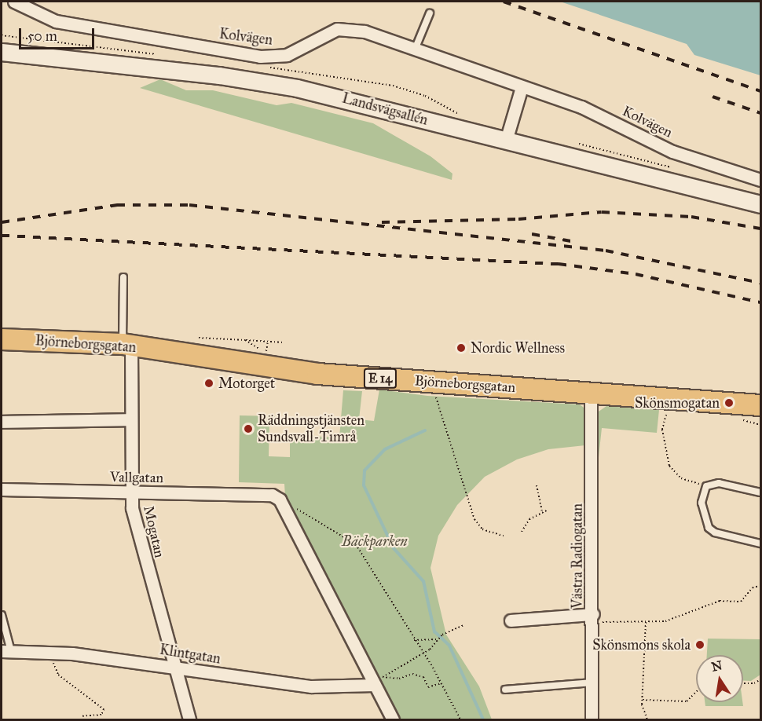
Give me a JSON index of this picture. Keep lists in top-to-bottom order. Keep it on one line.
{"streets":{"highway":["Björneborgsgatan","E 14"],"main road":["Landsvägsallén"],"street":["Kolvägen","Vallgatan","Mogatan","Västra Radiogatan","Klintgatan"]},"crossings":[["Björneborgsgatan","Mogatan"],["Björneborgsgatan","Västra Radiogatan"],["Vallgatan","Mogatan"],["Mogatan","Klintgatan"]],"parks":["Bäckparken"],"places":["Nordic Wellness","Motorget","Skönsmogatan","Räddningstjänsten Sundsvall-Timrå","Skönsmons skola"],"scale_bar":"50 m","north":"top"}
